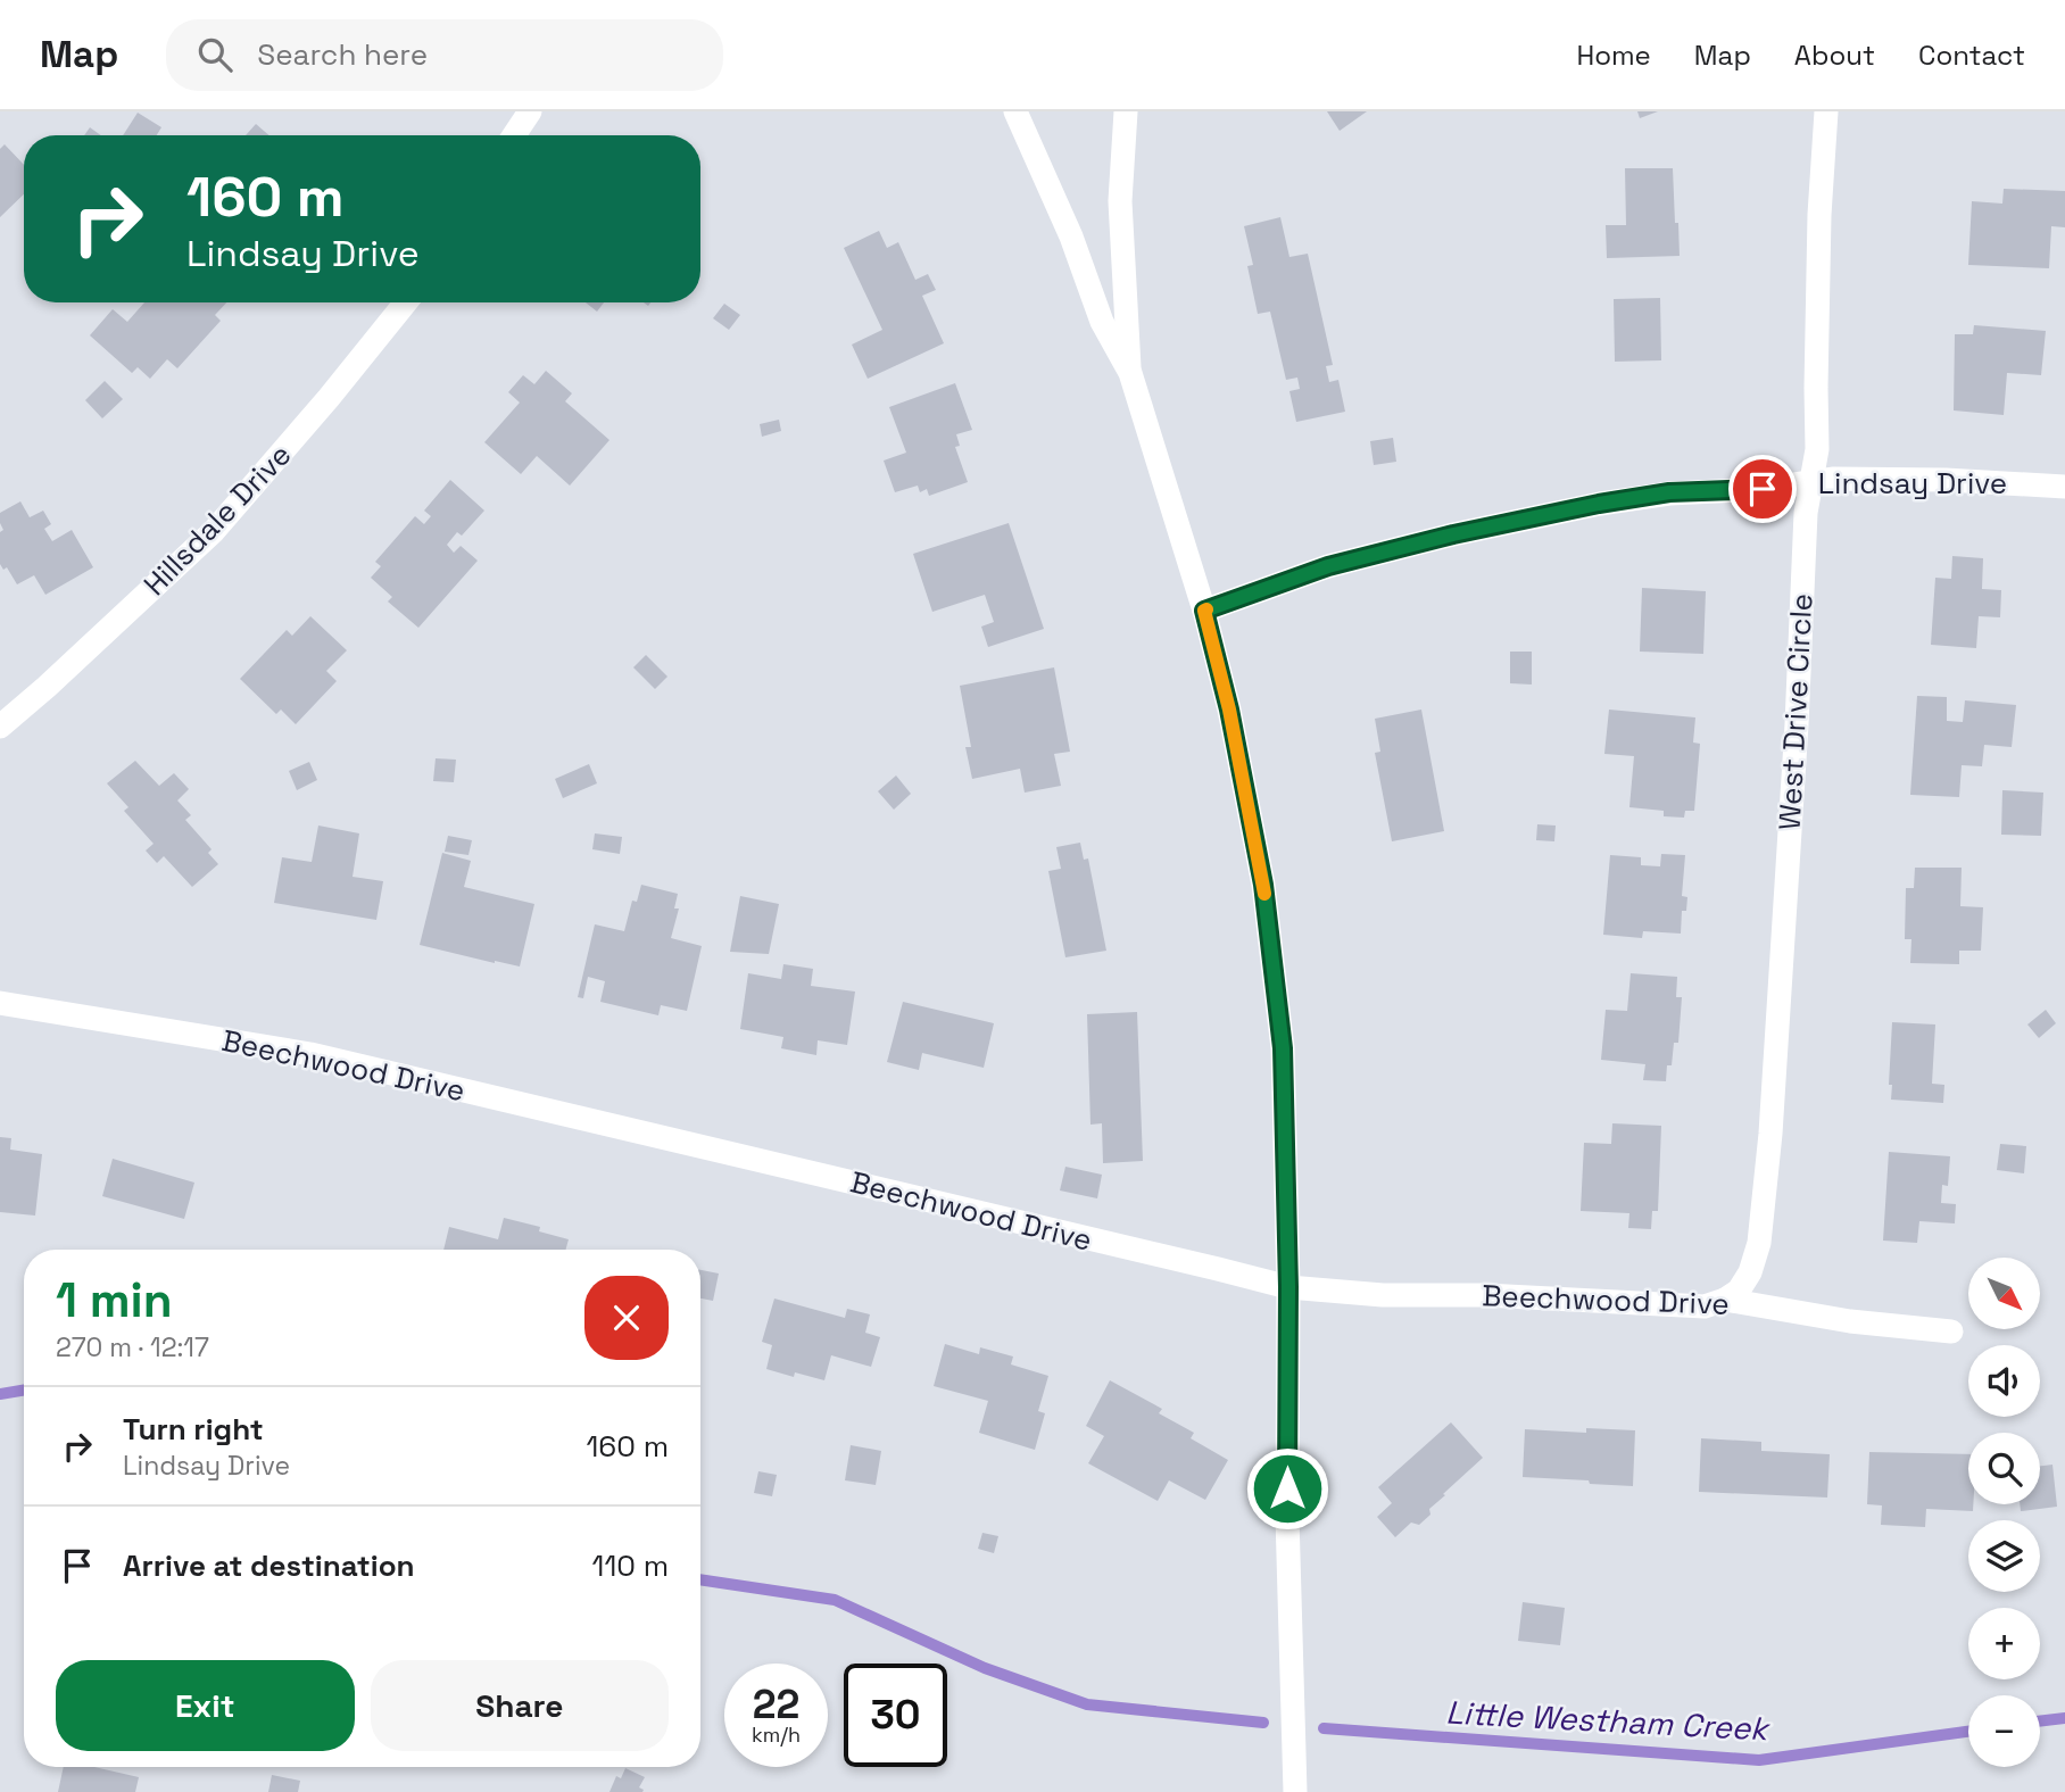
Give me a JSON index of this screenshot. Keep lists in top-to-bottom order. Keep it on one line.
{"streets":{"street":["Lindsay Drive","Hillsdale Drive","West Drive Circle","Beechwood Drive"]},"crossings":[["Lindsay Drive","West Drive Circle"],["West Drive Circle","Beechwood Drive"]],"water":["Little Westham Creek"],"north":"bottom right","page":{"header":"Map","search":"Search here","nav":["Home","Map","About","Contact"],"turn":["160 m","Lindsay Drive"],"heading":["1 min","270 m · 12:17"],"map_buttons":["+","−"],"list":[{"name":"Turn right","note":"Lindsay Drive","value":"160 m"},{"name":"Arrive at destination","value":"110 m"}],"buttons":["Exit","Share"],"speed":"22 km/h","limit":"30"}}
